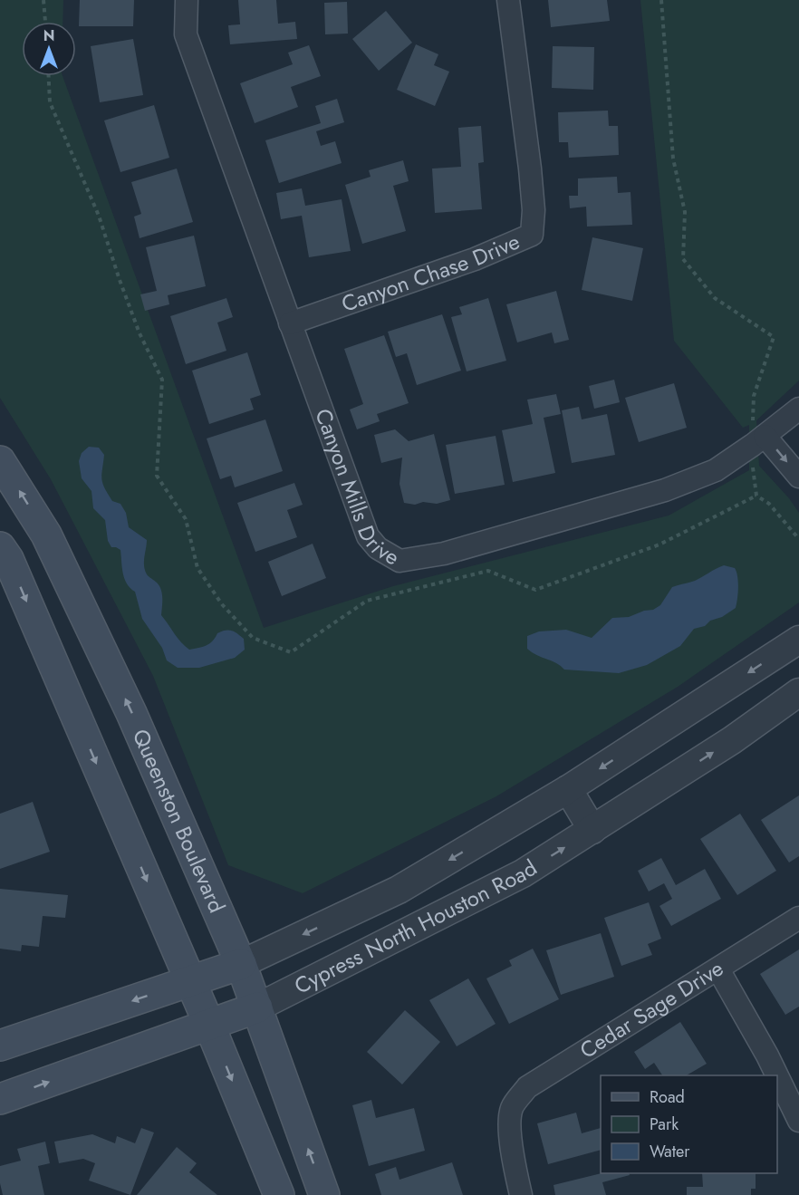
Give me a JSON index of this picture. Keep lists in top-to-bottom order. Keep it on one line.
{"streets":{"main road":["Queenston Boulevard","Cypress North Houston Road"],"street":["Canyon Chase Drive","Canyon Mills Drive","Cedar Sage Drive"]},"crossings":[["Canyon Chase Drive","Canyon Mills Drive"],["Queenston Boulevard","Cypress North Houston Road"]],"legend":["Road","Park","Water"],"north":"top"}
